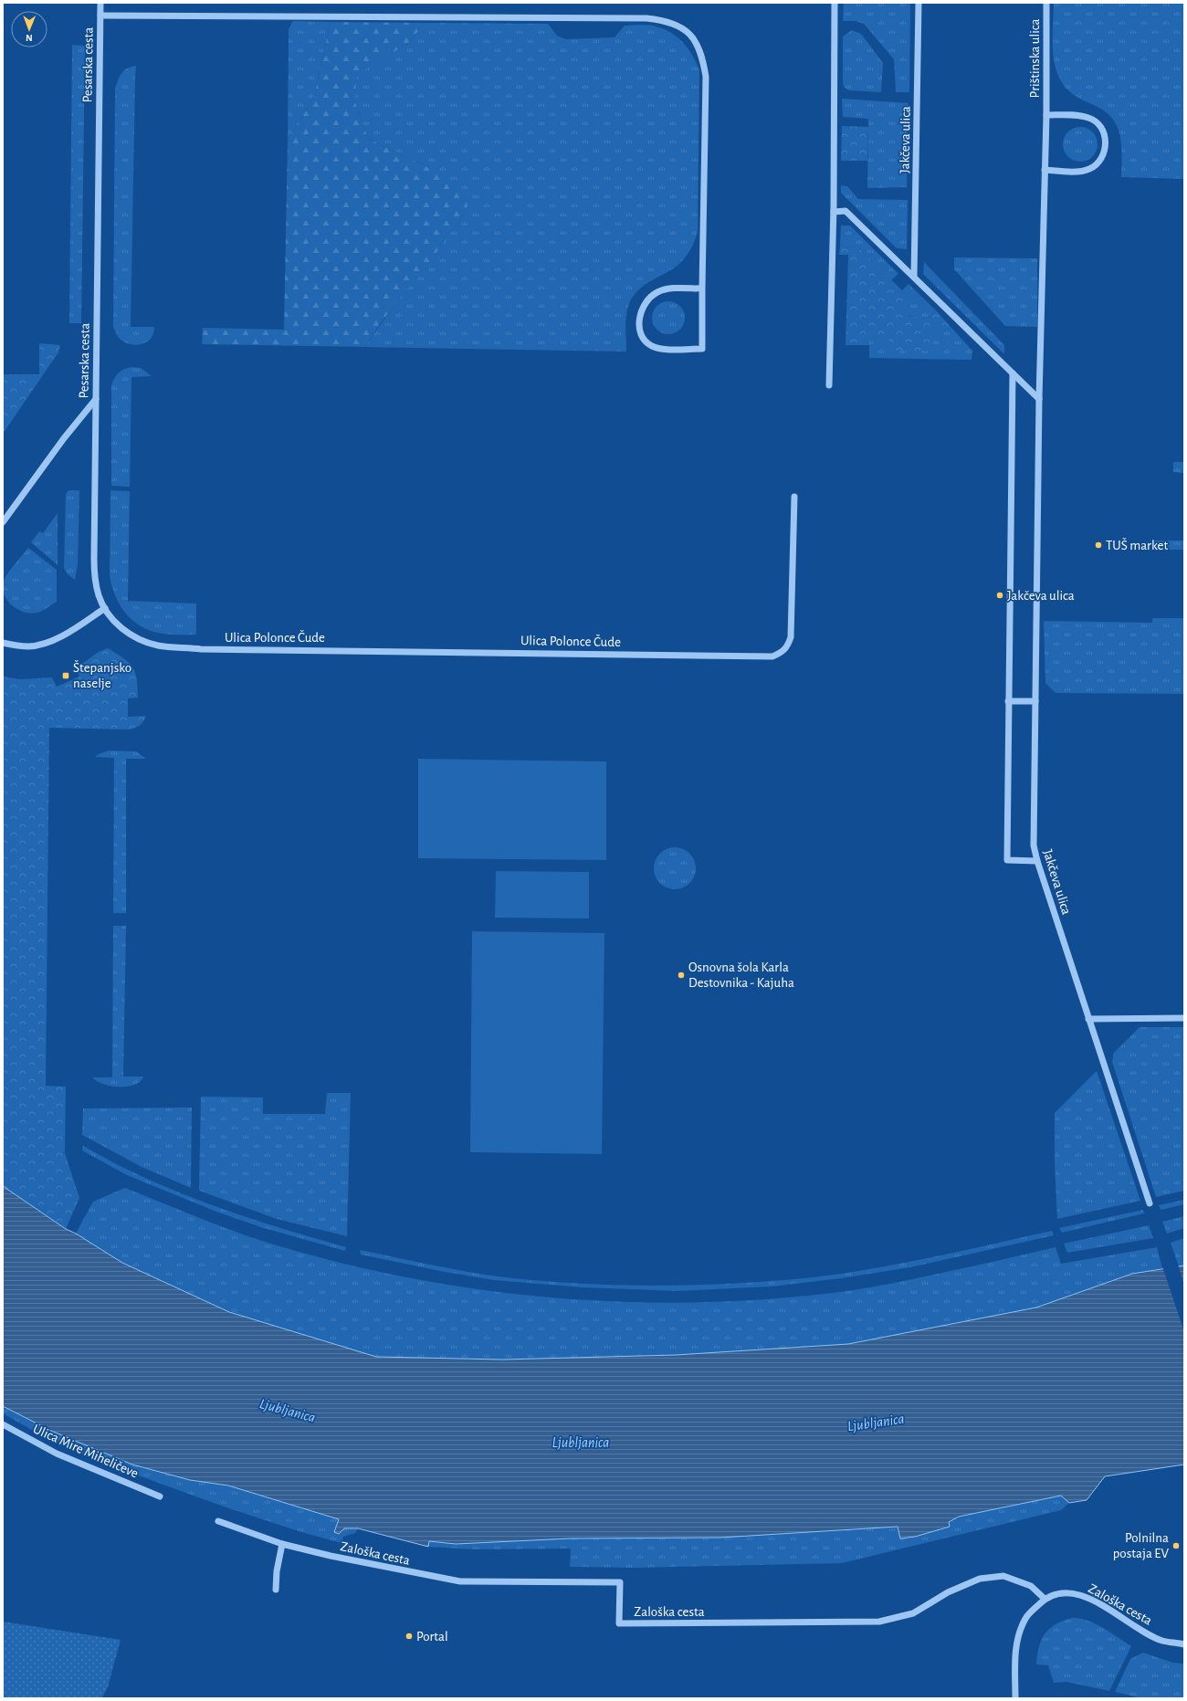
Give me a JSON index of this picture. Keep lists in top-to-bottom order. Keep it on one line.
{"streets":{"street":["Prištinska ulica","Pesarska cesta","Jakčeva ulica","Ulica Polonce Čude","Ulica Mire Miheličeve","Zaloška cesta"]},"crossings":[["Prištinska ulica","Jakčeva ulica"],["Pesarska cesta","Ulica Polonce Čude"]],"water":["Ljubljanica"],"places":{"other":["TUŠ market","Jakčeva ulica","Osnovna šola Karla Destovnika - Kajuha","Polnilna postaja EV","Portal"],"transit":["Štepanjsko naselje"]},"north":"bottom"}
